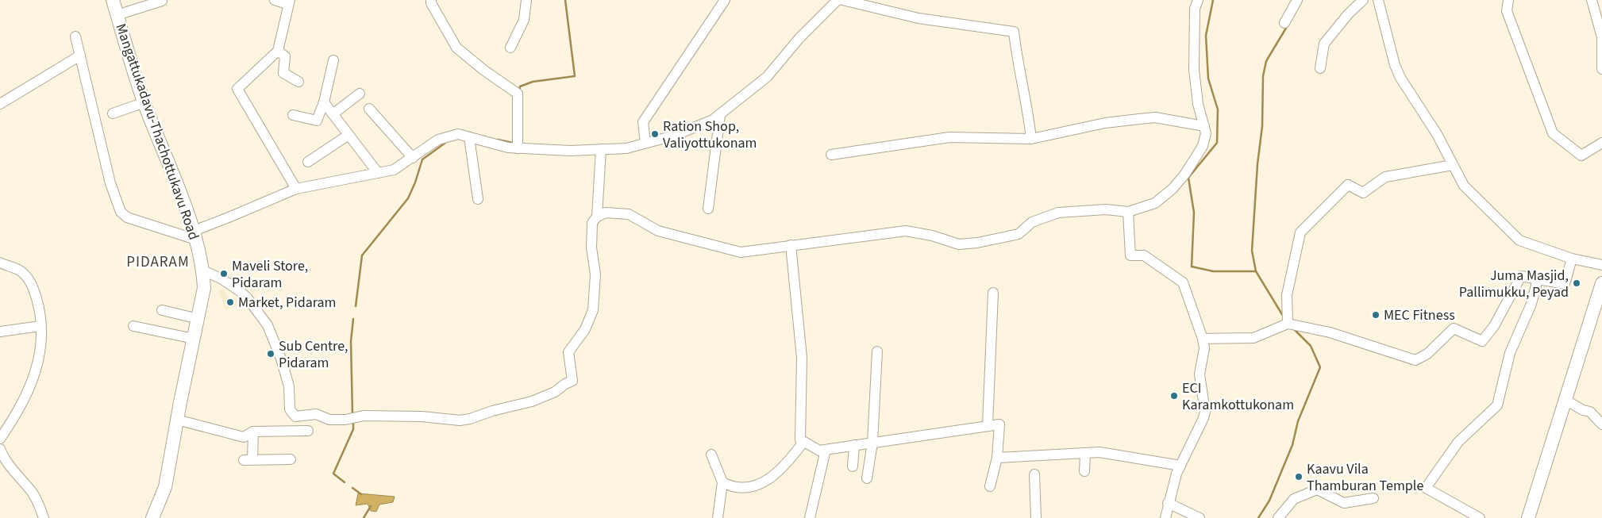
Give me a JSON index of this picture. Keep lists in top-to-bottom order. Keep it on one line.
{"streets":{"main road":["Mangattukadavu-Thachottukavu Road"]},"districts":["PIDARAM"],"places":["Ration Shop, Valiyottukonam","Maveli Store, Pidaram","Juma Masjid, Pallimukku, Peyad","Market, Pidaram","MEC Fitness","Sub Centre, Pidaram","ECI Karamkottukonam","Kaavu Vila Thamburan Temple"]}
